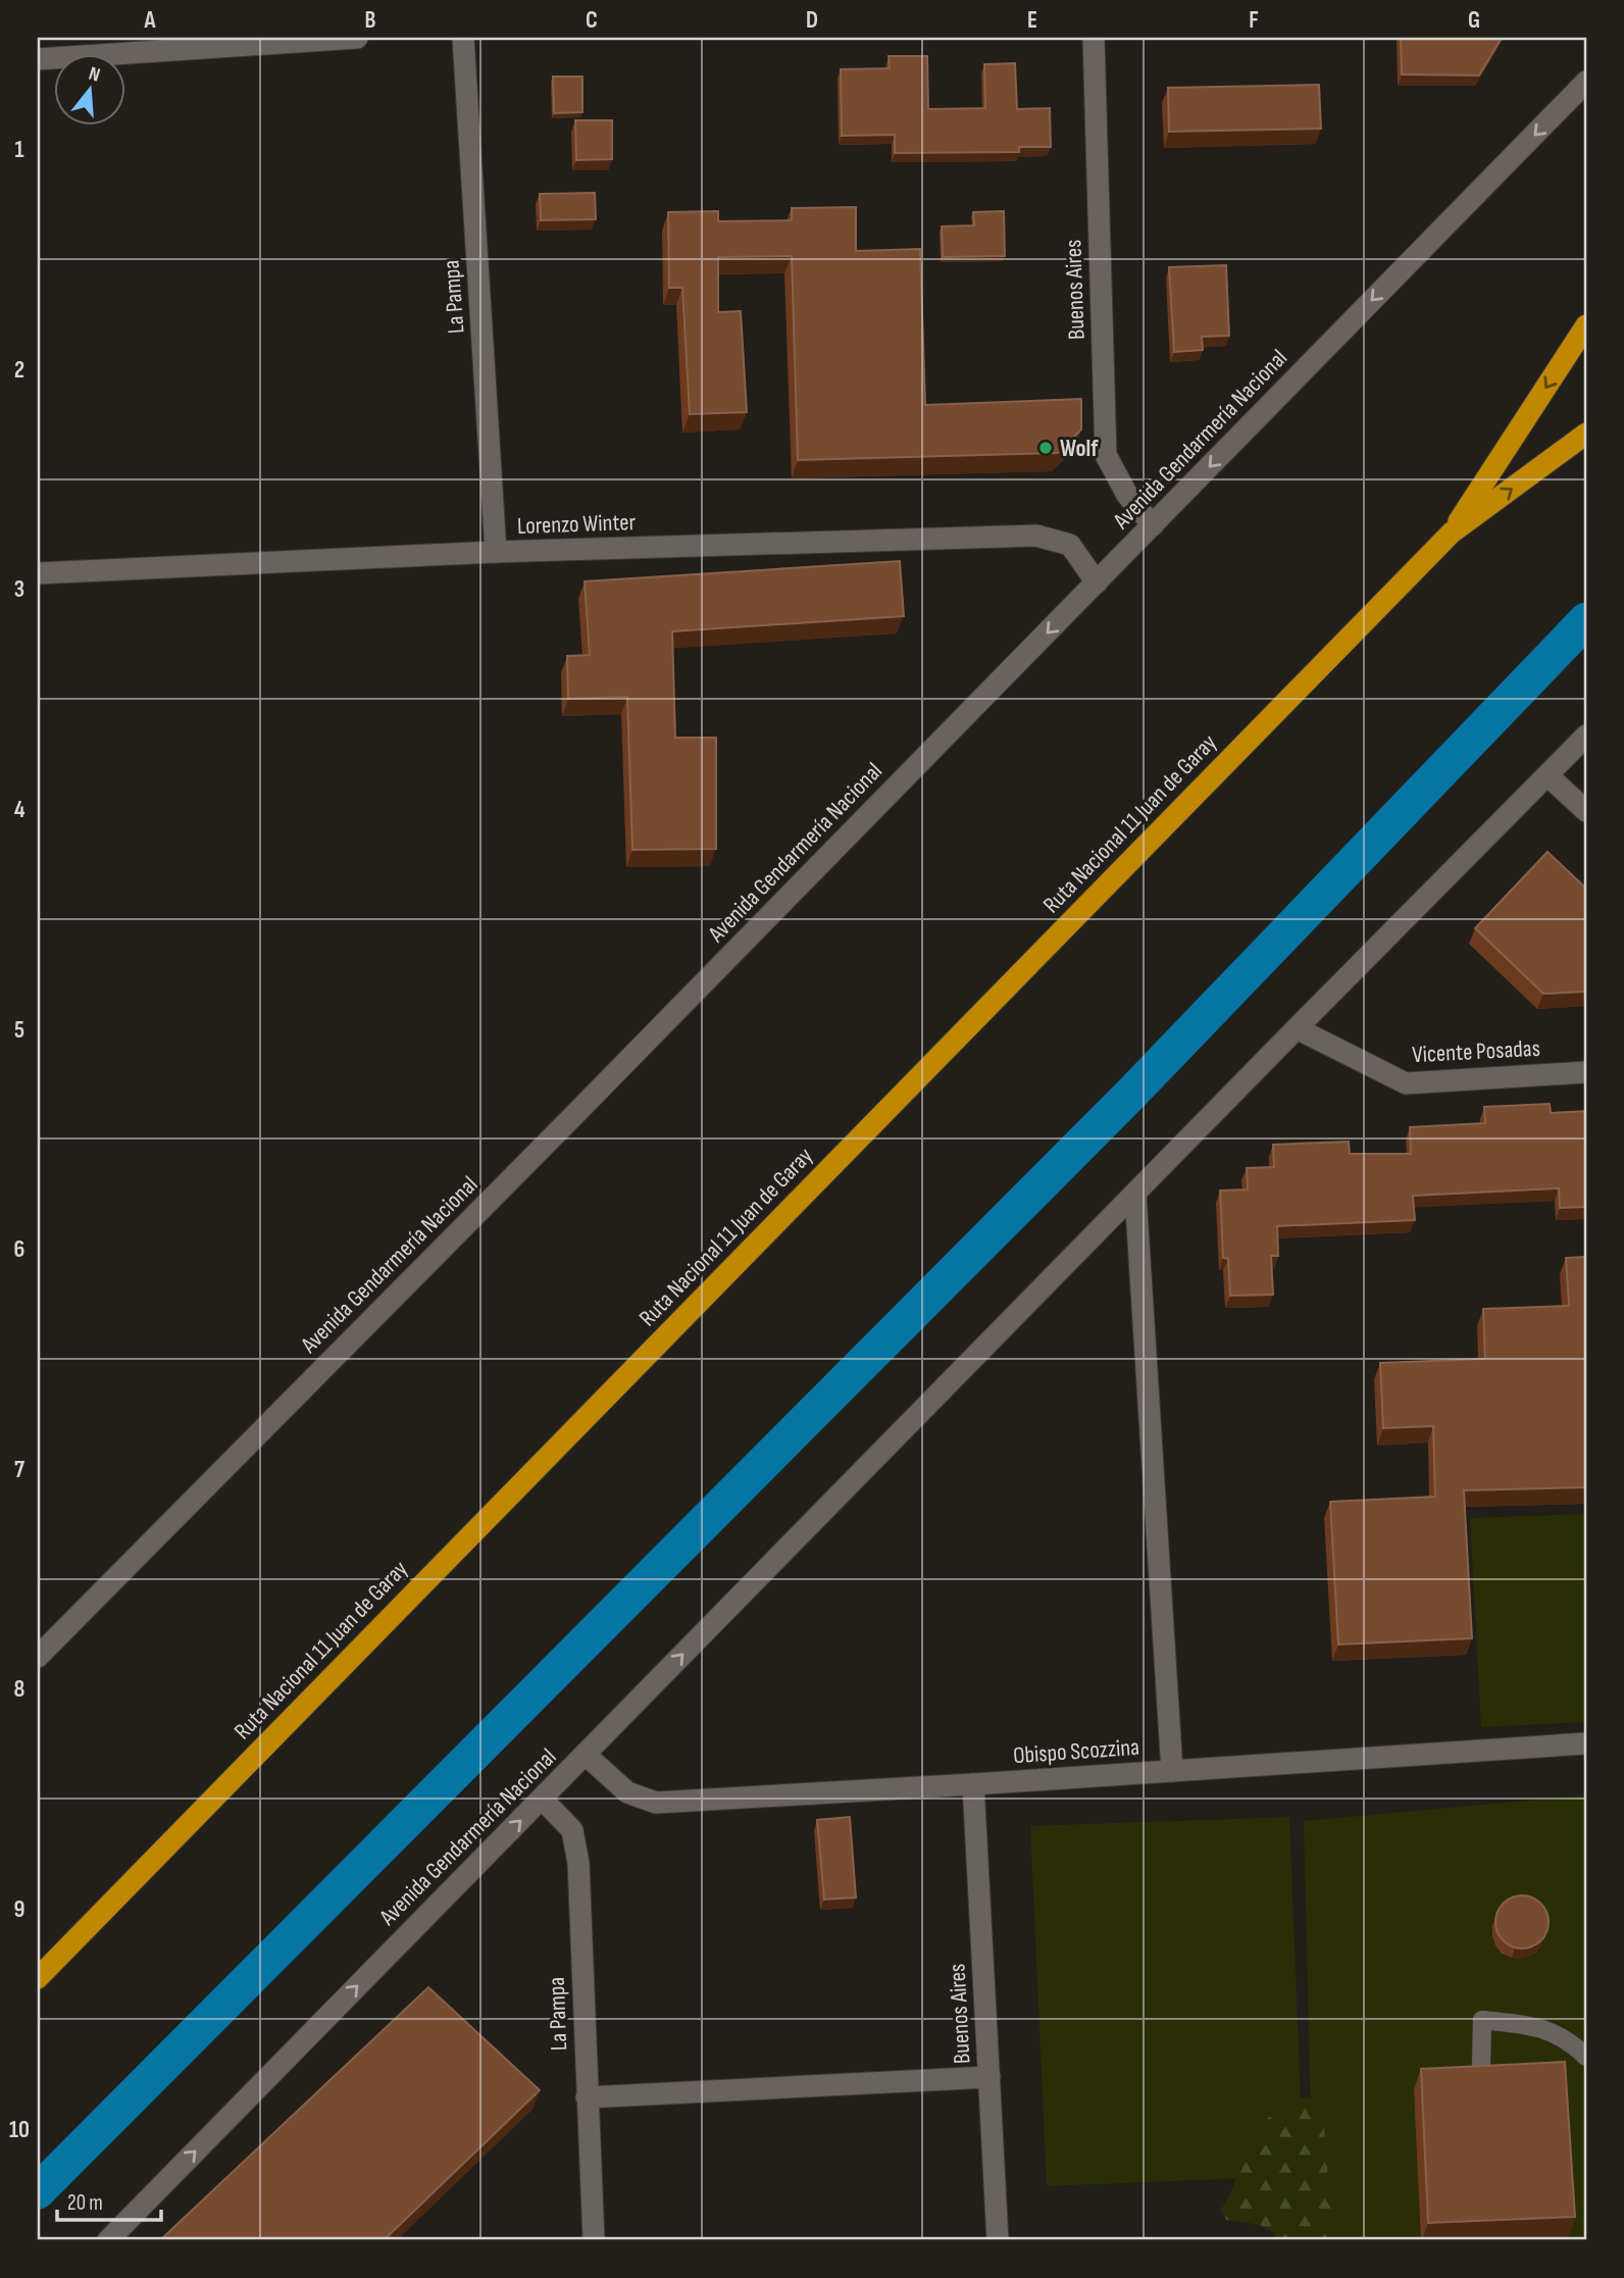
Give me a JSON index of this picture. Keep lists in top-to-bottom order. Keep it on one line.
{"streets":{"highway":["Ruta Nacional 11 Juan de Garay"],"street":["Buenos Aires","La Pampa","Avenida Gendarmería Nacional","Lorenzo Winter","Vicente Posadas","Obispo Scozzina"]},"crossings":[["Buenos Aires","Avenida Gendarmería Nacional"],["Buenos Aires","Obispo Scozzina"],["La Pampa","Avenida Gendarmería Nacional"],["La Pampa","Lorenzo Winter"],["Avenida Gendarmería Nacional","Lorenzo Winter"],["Avenida Gendarmería Nacional","Vicente Posadas"],["Avenida Gendarmería Nacional","Obispo Scozzina"]],"places":["Wolf"],"scale_bar":"20 m","north":"top","grid":{"columns":["A","B","C","D","E","F","G"],"rows":["1","2","3","4","5","6","7","8","9","10"]}}
